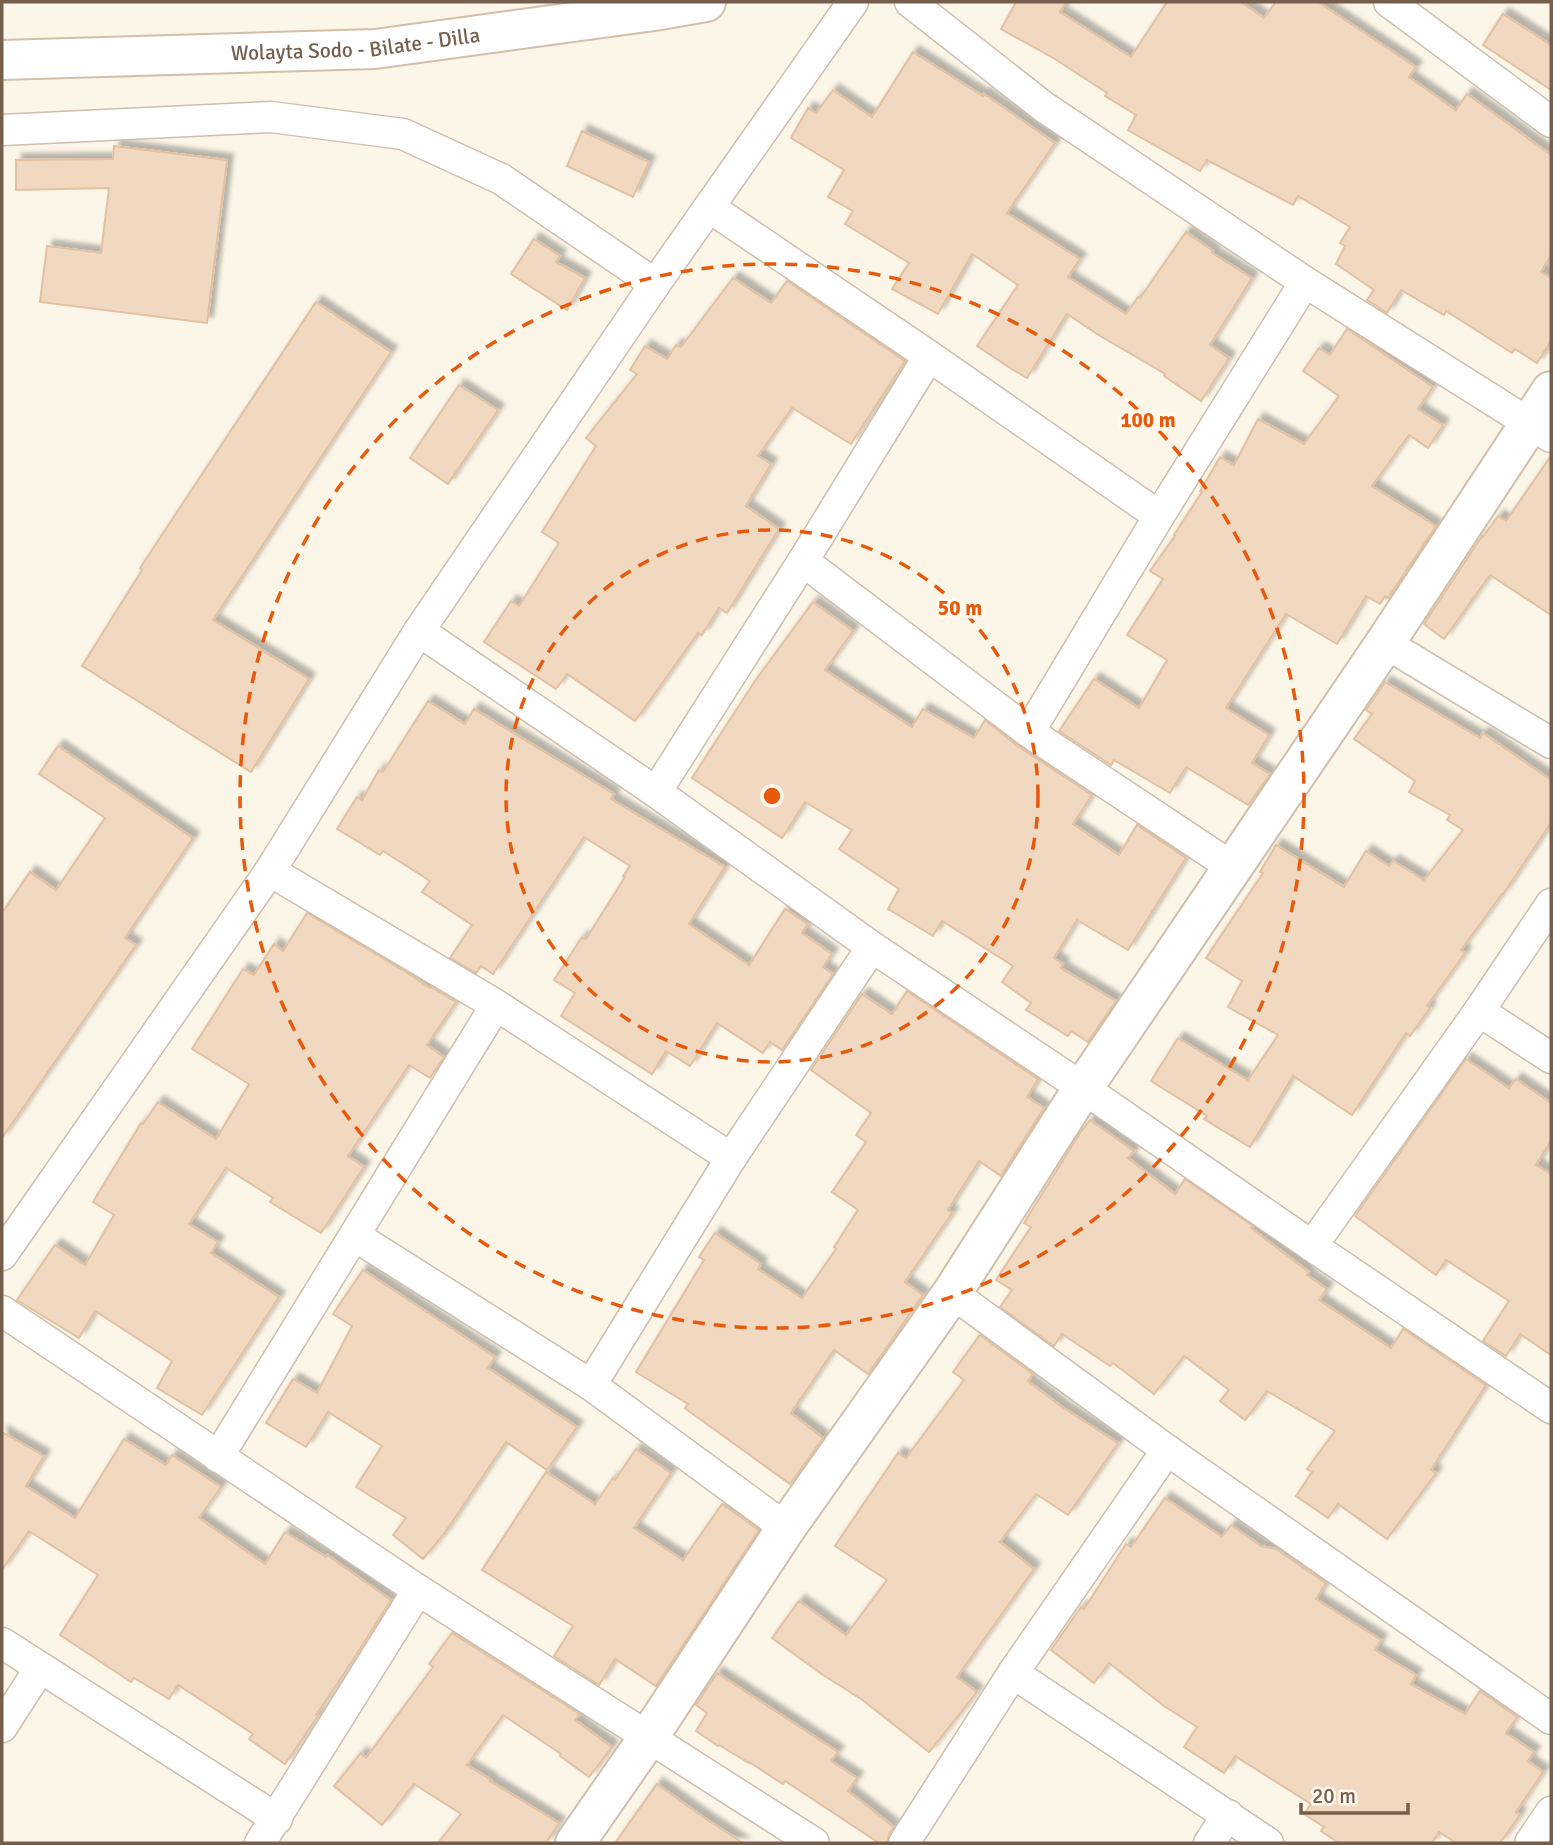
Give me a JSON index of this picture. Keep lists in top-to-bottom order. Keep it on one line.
{"streets":{"main road":["Wolayta Sodo - Bilate - Dilla"]},"scale_bar":"20 m","rings":["100 m","50 m"]}
